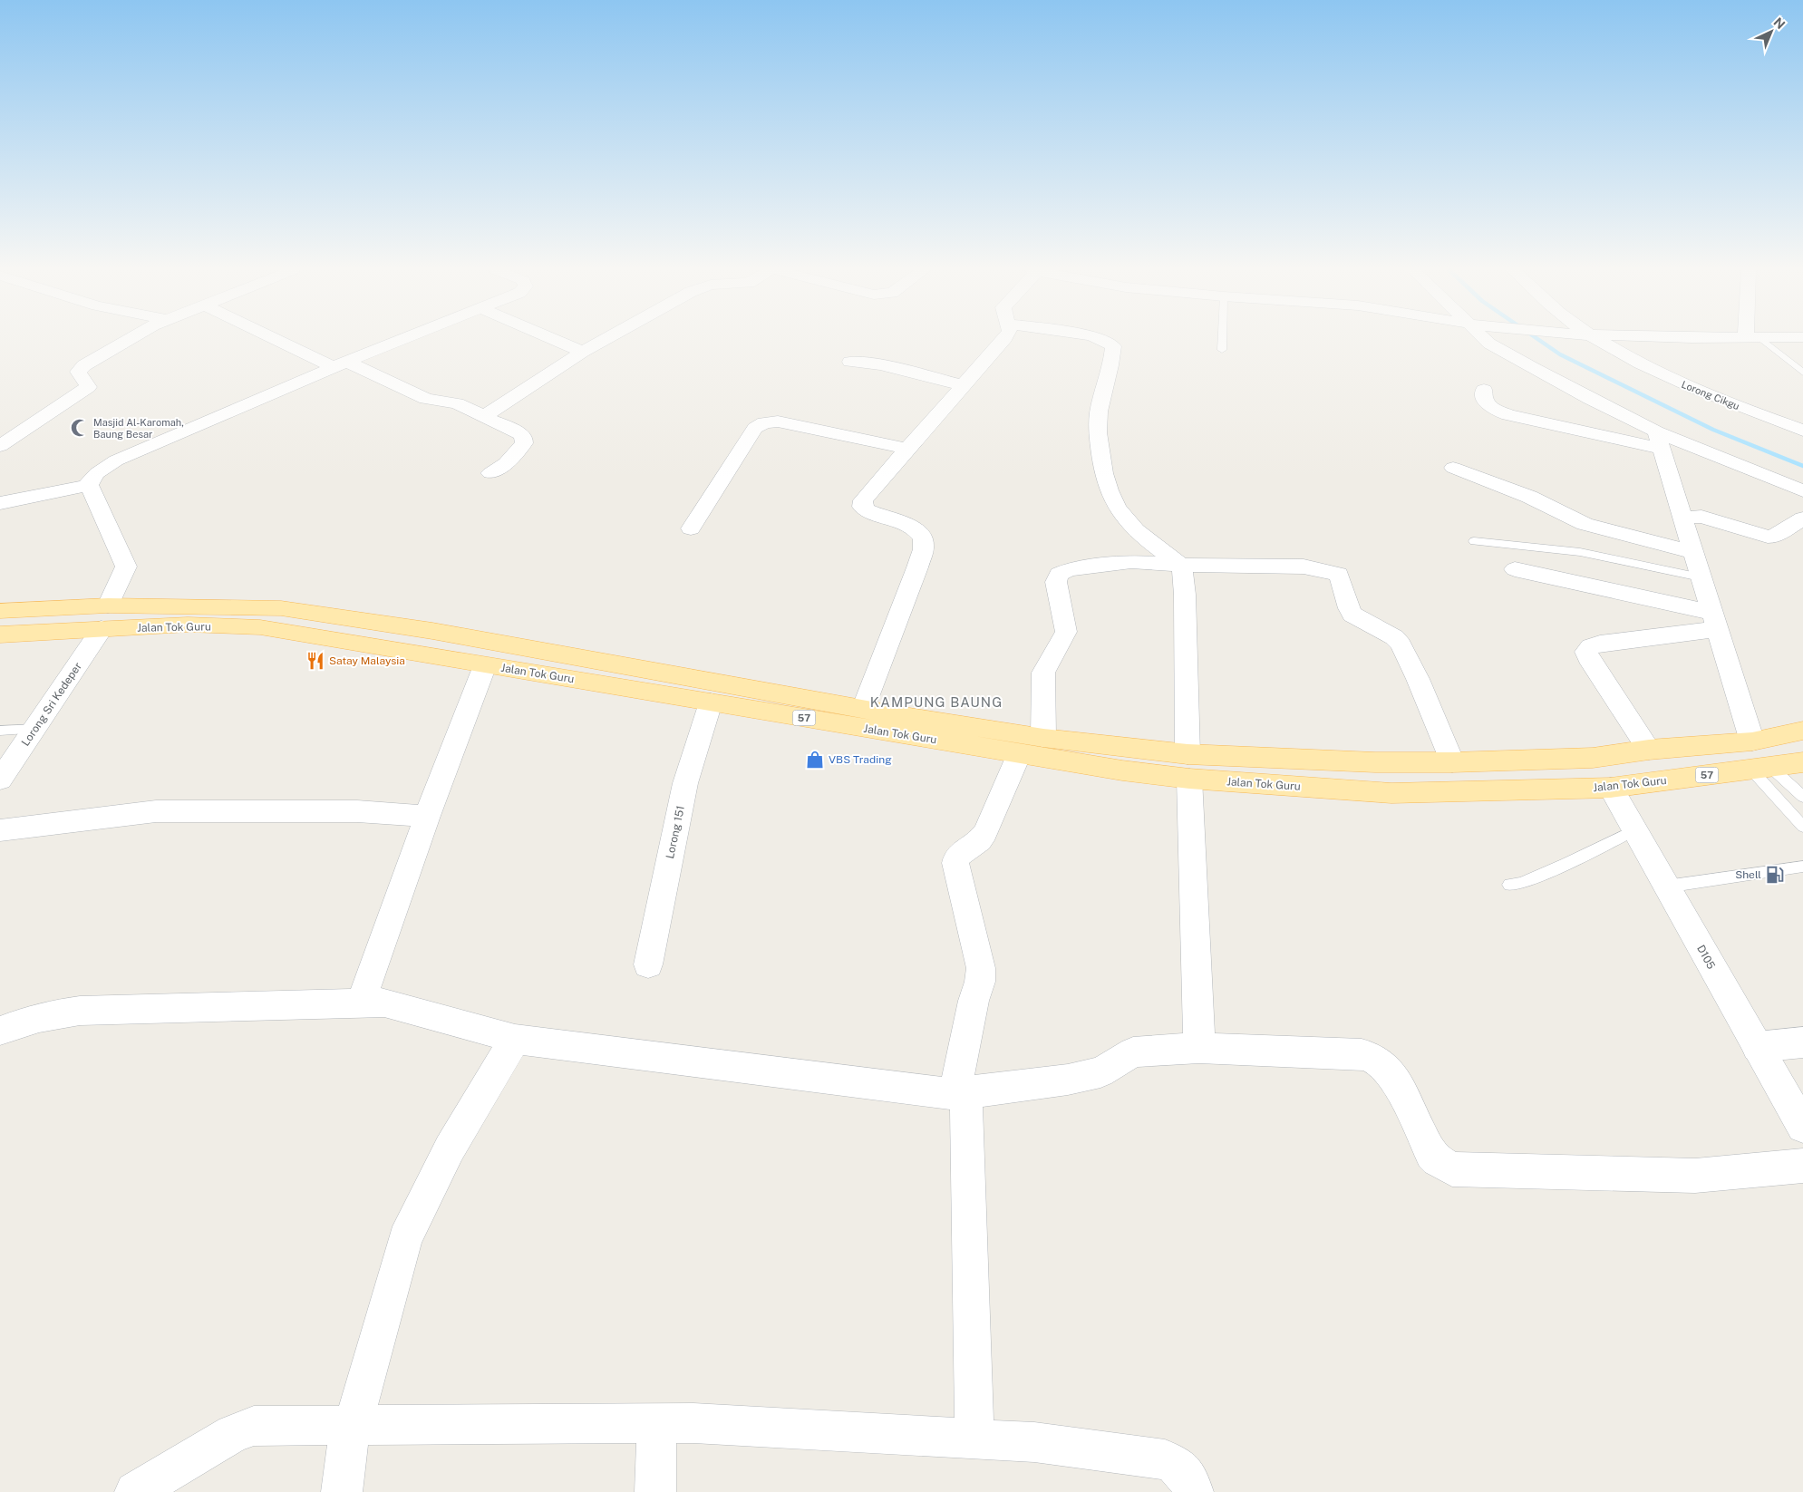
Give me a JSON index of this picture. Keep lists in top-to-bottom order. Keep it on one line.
{"streets":{"main road":["Jalan Tok Guru","57"],"street":["Lorong Cikgu","Lorong Sri Kedeper","Lorong 151","D105"]},"crossings":[["Jalan Tok Guru","Lorong Sri Kedeper"],["Jalan Tok Guru","Lorong 151"],["Jalan Tok Guru","D105"]],"districts":["KAMPUNG BAUNG"],"places":{"mosque":["Masjid Al-Karomah, Baung Besar"],"restaurant":["Satay Malaysia"],"shop":["VBS Trading"],"fuel station":["Shell"]},"north":"top right"}
